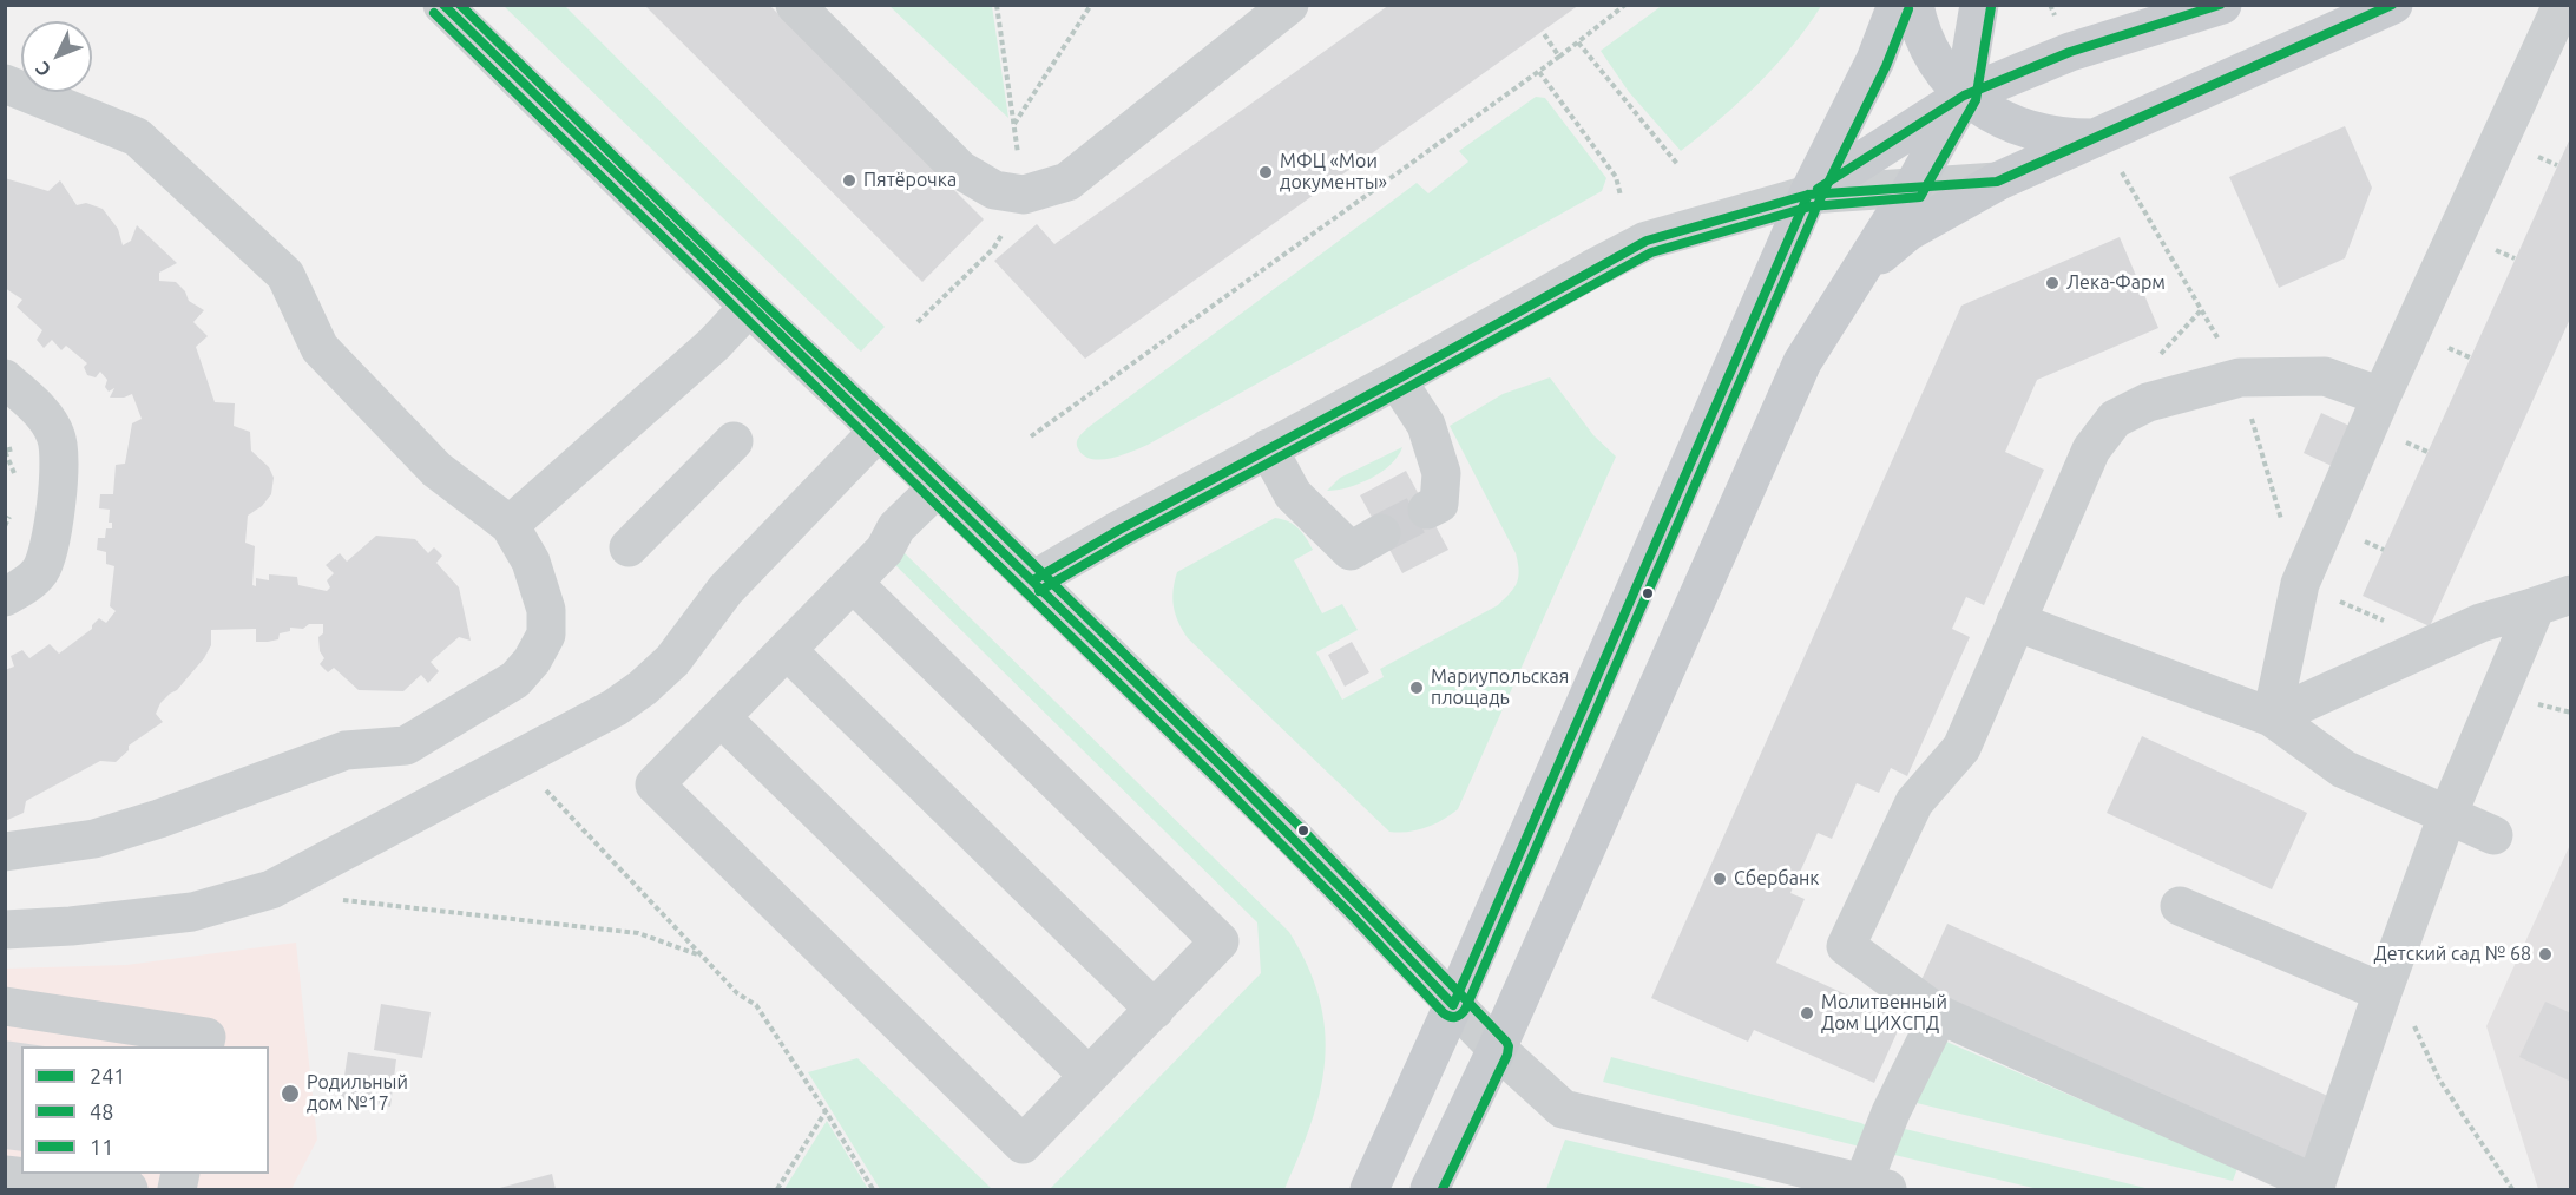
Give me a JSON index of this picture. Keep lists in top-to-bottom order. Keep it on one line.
{"places":["МФЦ «Мои документы»","Пятёрочка","Лека-Фарм","Мариупольская площадь","Сбербанк","Детский сад № 68","Молитвенный Дом ЦИХСПД","Родильный дом №17"],"lines":["transit line 241","transit line 11","transit line 48"],"legend":["241","48","11"],"north":"bottom left"}
